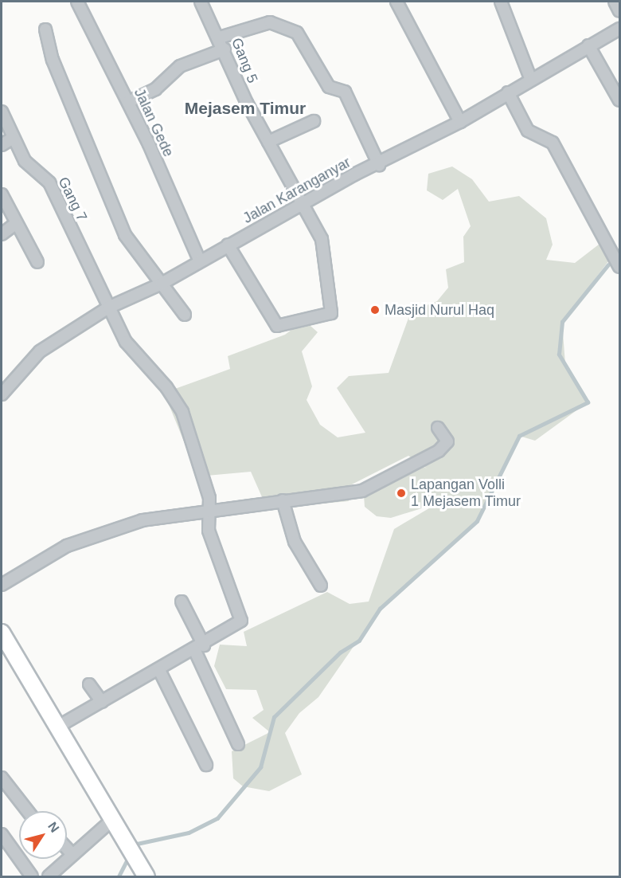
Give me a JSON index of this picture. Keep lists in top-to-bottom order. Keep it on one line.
{"streets":{"street":["Gang 5","Jalan Gede","Jalan Karanganyar","Gang 7"]},"crossings":[["Gang 5","Jalan Karanganyar"],["Jalan Gede","Jalan Karanganyar"],["Jalan Karanganyar","Gang 7"]],"districts":["Mejasem Timur"],"places":["Masjid Nurul Haq","Lapangan Volli 1 Mejasem Timur"],"north":"top right"}
